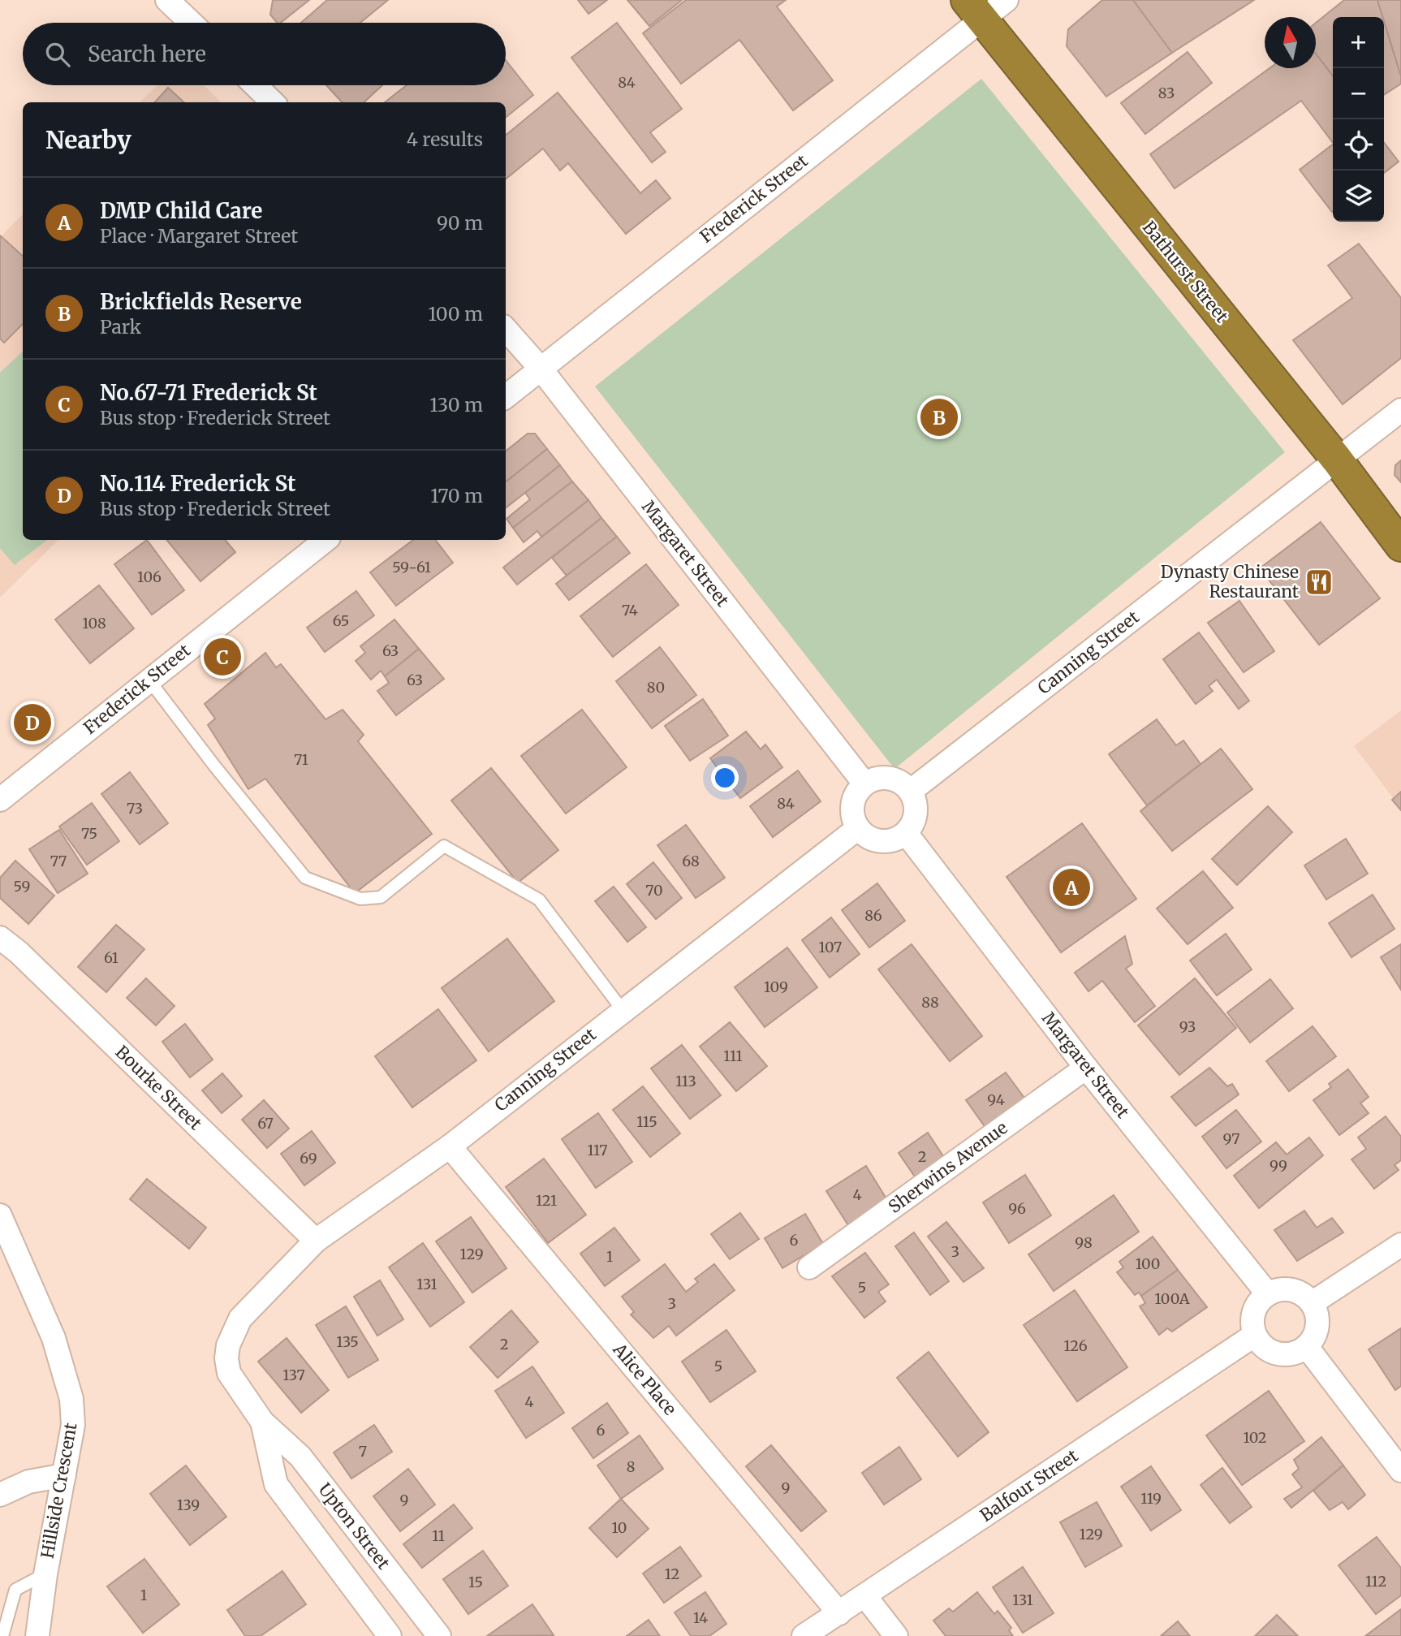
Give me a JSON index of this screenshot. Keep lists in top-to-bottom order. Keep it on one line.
{"streets":{"highway":["Bathurst Street"],"street":["Frederick Street","Margaret Street","Canning Street","Bourke Street","Sherwins Avenue","Alice Place","Balfour Street","Hillside Crescent","Upton Street"]},"crossings":[["Frederick Street","Bathurst Street"],["Frederick Street","Margaret Street"],["Bathurst Street","Canning Street"],["Margaret Street","Canning Street"],["Margaret Street","Sherwins Avenue"],["Margaret Street","Balfour Street"],["Canning Street","Bourke Street"],["Canning Street","Alice Place"],["Canning Street","Upton Street"],["Alice Place","Balfour Street"]],"places":{"restaurant":["Dynasty Chinese Restaurant"]},"house_numbers":["84","83","59-61","106","74","65","108","63","63","80","71","84","73","75","77","68","59","70","86","107","61","109","88","93","111","113","94","115","67","97","117","2","69","99","4","121","96","6","98","3","129","1","100","131","5","100A","3","135","2","126","5","137","4","6","102","7","8","9","119","9","139","10","129","11","12","112","15","1","131","14"],"north":"top","page":{"map_buttons":["+","−"],"search":"Search here","heading":["Nearby","4 results"],"list":[{"mark":"A","name":"DMP Child Care","note":"Place · Margaret Street","value":"90 m"},{"mark":"B","name":"Brickfields Reserve","note":"Park","value":"100 m"},{"mark":"C","name":"No.67-71 Frederick St","note":"Bus stop · Frederick Street","value":"130 m"},{"mark":"D","name":"No.114 Frederick St","note":"Bus stop · Frederick Street","value":"170 m"}],"pins":["B","C","D","A"]}}
